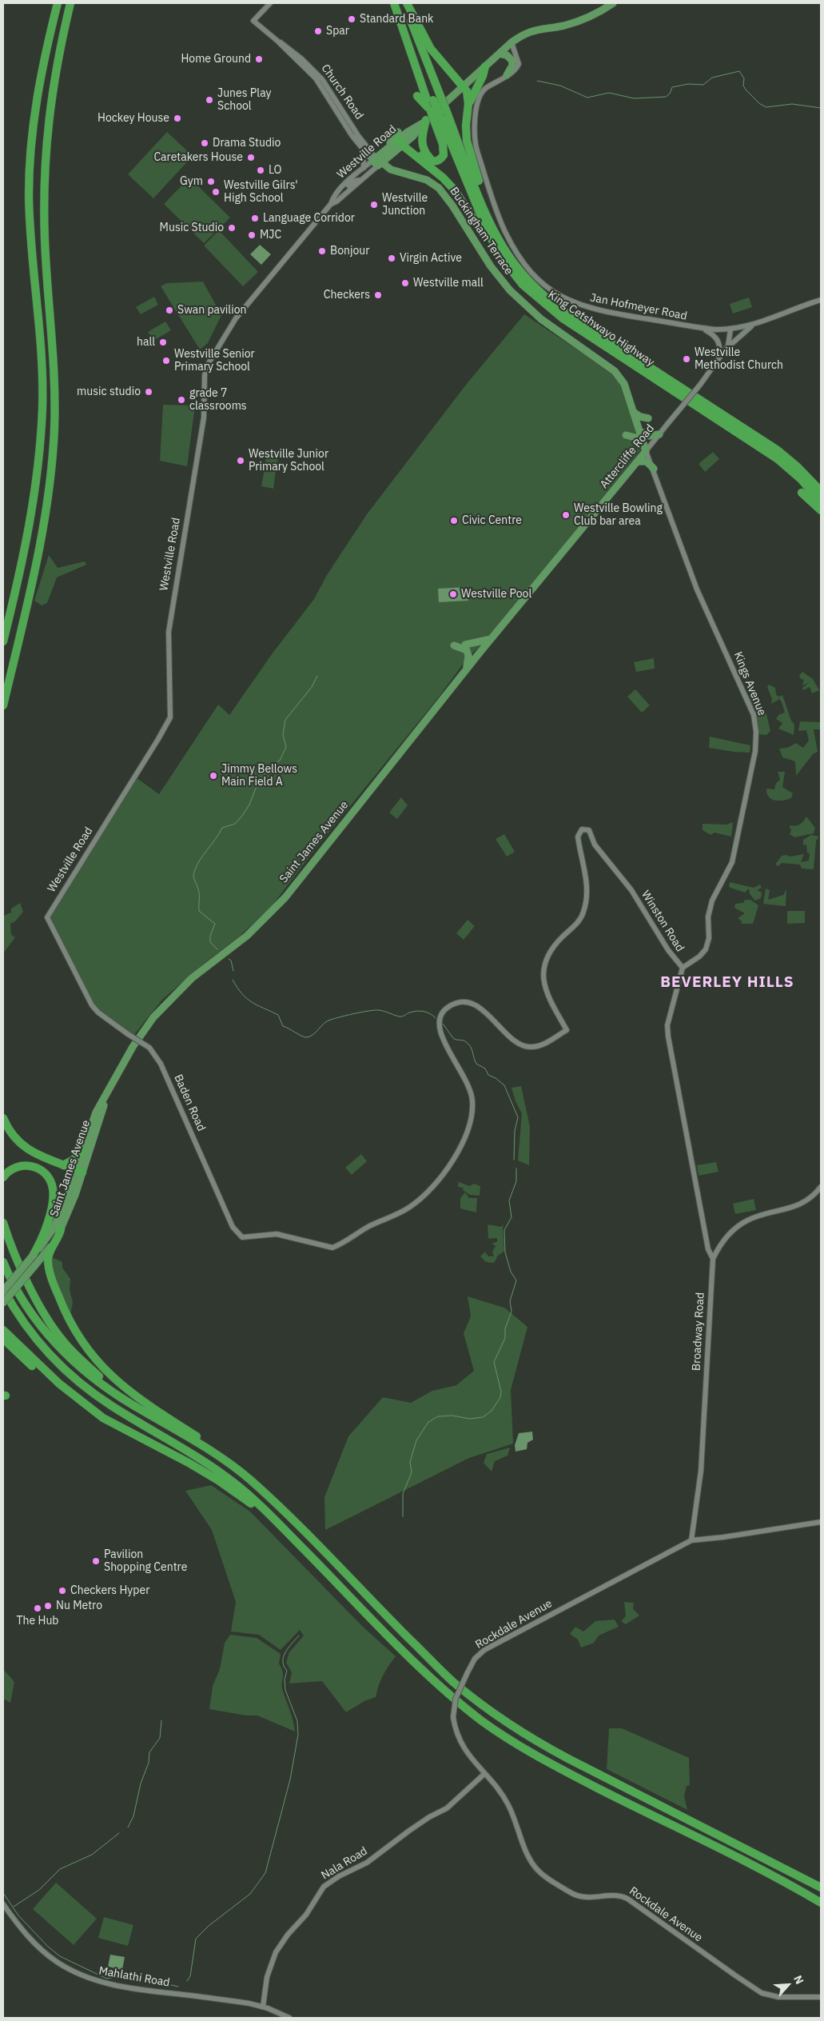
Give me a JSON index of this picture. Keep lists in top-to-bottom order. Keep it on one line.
{"streets":{"highway":["King Cetshwayo Highway"],"main road":["Westville Road","Buckingham Terrace","Attercliffe Road","Saint James Avenue"],"street":["Church Road","Jan Hofmeyer Road","Kings Avenue","Winston Road","Baden Road","Broadway Road","Rockdale Avenue","Nala Road","Mahlathi Road"]},"crossings":[["Church Road","Westville Road"],["Church Road","Buckingham Terrace"],["Westville Road","Buckingham Terrace"],["Westville Road","Jan Hofmeyer Road"],["Westville Road","Baden Road"],["Buckingham Terrace","Attercliffe Road"],["Buckingham Terrace","Kings Avenue"],["Jan Hofmeyer Road","Attercliffe Road"],["Attercliffe Road","Kings Avenue"],["Attercliffe Road","Saint James Avenue"],["Kings Avenue","Winston Road"],["Winston Road","Baden Road"],["Winston Road","Broadway Road"],["Broadway Road","Rockdale Avenue"],["Rockdale Avenue","Nala Road"],["Nala Road","Mahlathi Road"]],"districts":["BEVERLEY HILLS"],"places":["Standard Bank","Spar","Home Ground","Junes Play School","Hockey House","Drama Studio","Caretakers House","LO","Gym","Westville Gilrs' High School","Westville Junction","Language Corridor","Music Studio","MJC","Bonjour","Virgin Active","Westville mall","Checkers","Swan pavilion","hall","Westville Methodist Church","Westville Senior Primary School","music studio","grade 7 classrooms","Westville Junior Primary School","Westville Bowling Club bar area","Civic Centre","Westville Pool","Jimmy Bellows Main Field A","Pavilion Shopping Centre","Checkers Hyper","Nu Metro","The Hub"],"north":"top right"}
